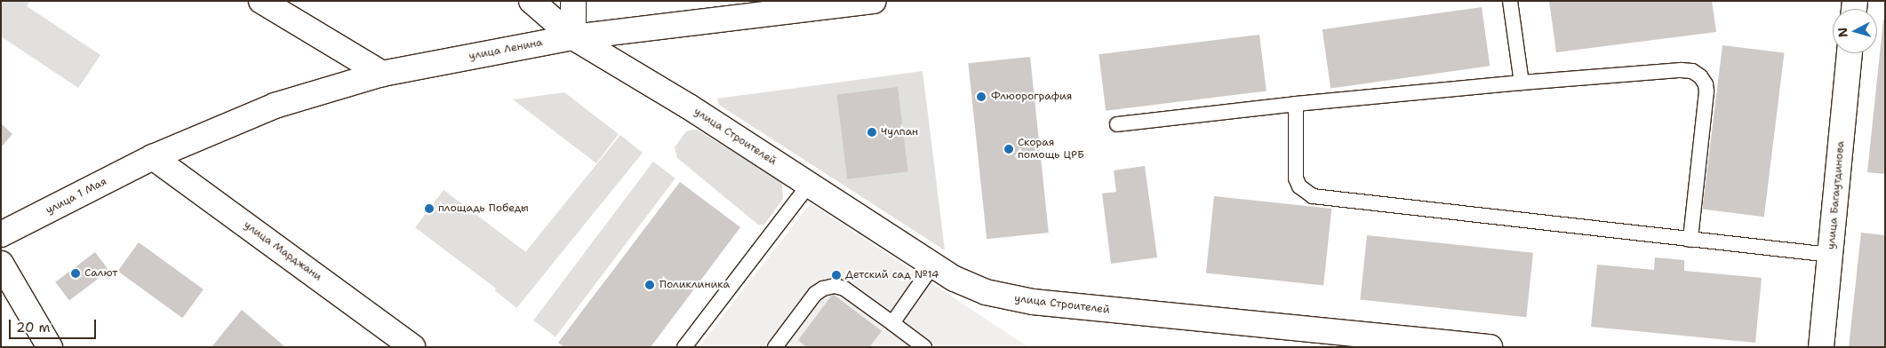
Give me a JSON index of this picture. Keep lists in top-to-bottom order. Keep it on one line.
{"streets":{"street":["улица Ленина","улица Строителей","улица Багаутдинова","улица 1 Мая","улица Марджани"]},"crossings":[["улица Ленина","улица Строителей"],["улица Ленина","улица 1 Мая"],["улица Ленина","улица Марджани"],["улица 1 Мая","улица Марджани"]],"places":["Флюорография","Чулпан","Скорая помощь ЦРБ","площадь Победы","Салют","Детский сад №14","Поликлиника"],"scale_bar":"20 m","north":"left"}
